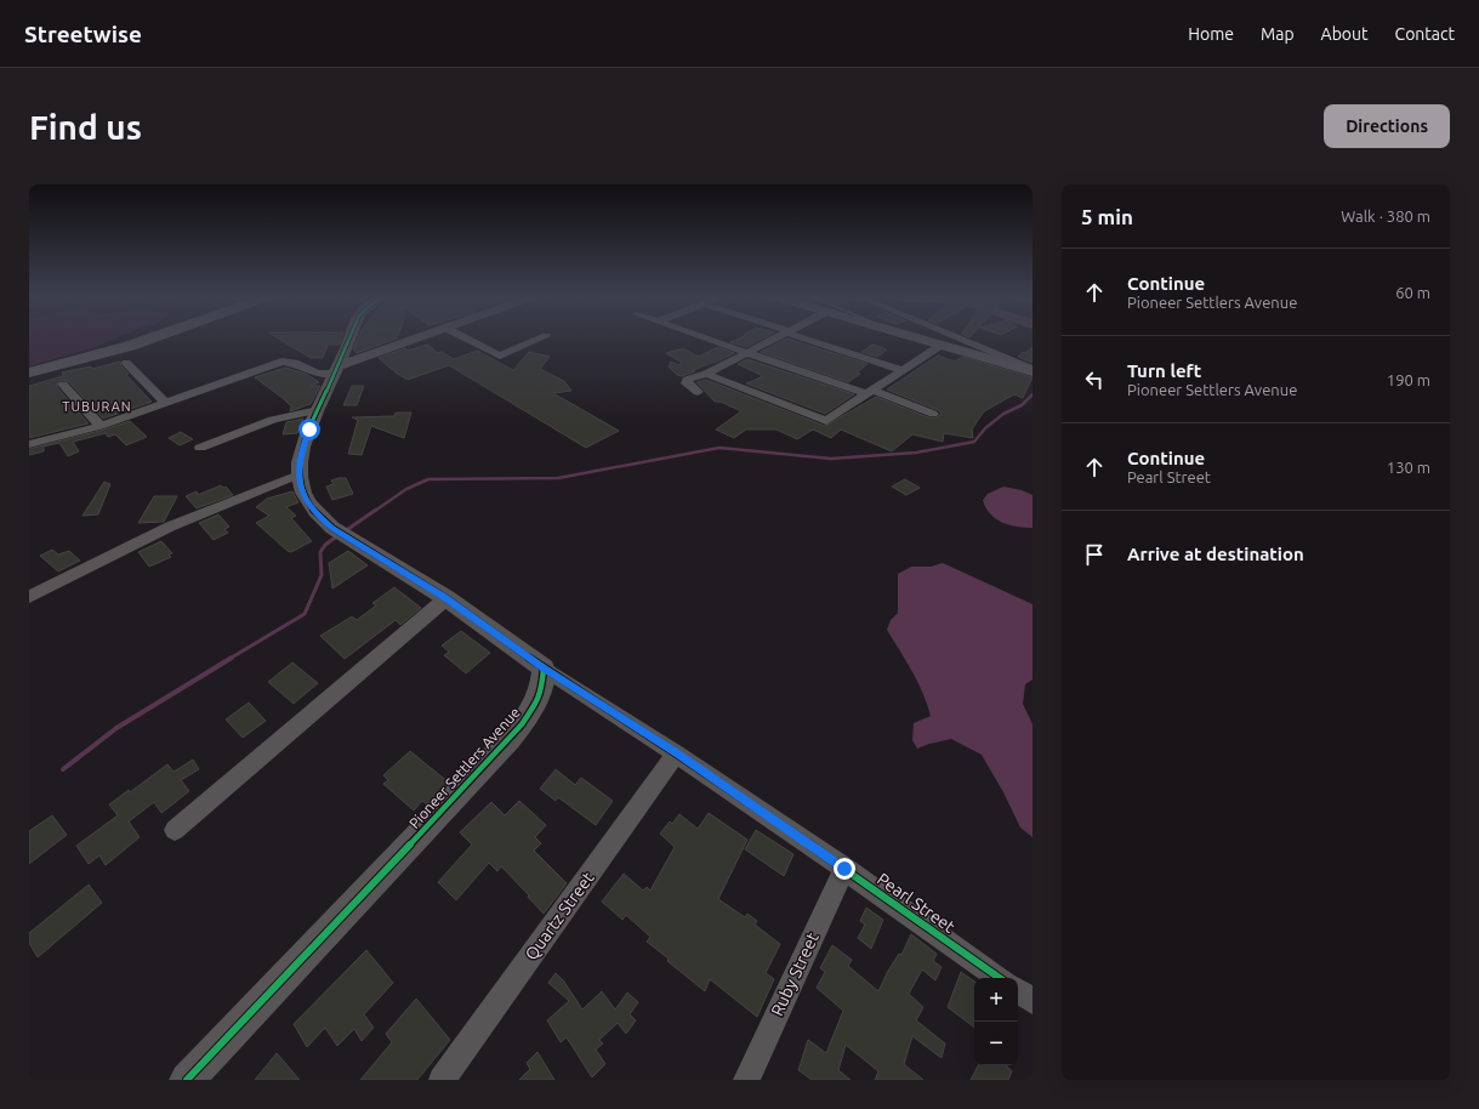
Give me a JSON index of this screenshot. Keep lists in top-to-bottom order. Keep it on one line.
{"streets":{"street":["Pioneer Settlers Avenue","Pearl Street","Quartz Street","Ruby Street"]},"crossings":[["Pioneer Settlers Avenue","Pearl Street"],["Pearl Street","Quartz Street"],["Pearl Street","Ruby Street"]],"districts":["TUBURAN"],"page":{"header":"Streetwise","nav":["Home","Map","About","Contact"],"buttons":"Directions","title":"Find us","heading":["5 min","Walk · 380 m"],"list":[["Continue","Pioneer Settlers Avenue","60 m"],["Turn left","Pioneer Settlers Avenue","190 m"],["Continue","Pearl Street","130 m"],"Arrive at destination"],"map_buttons":["+","−"]}}
